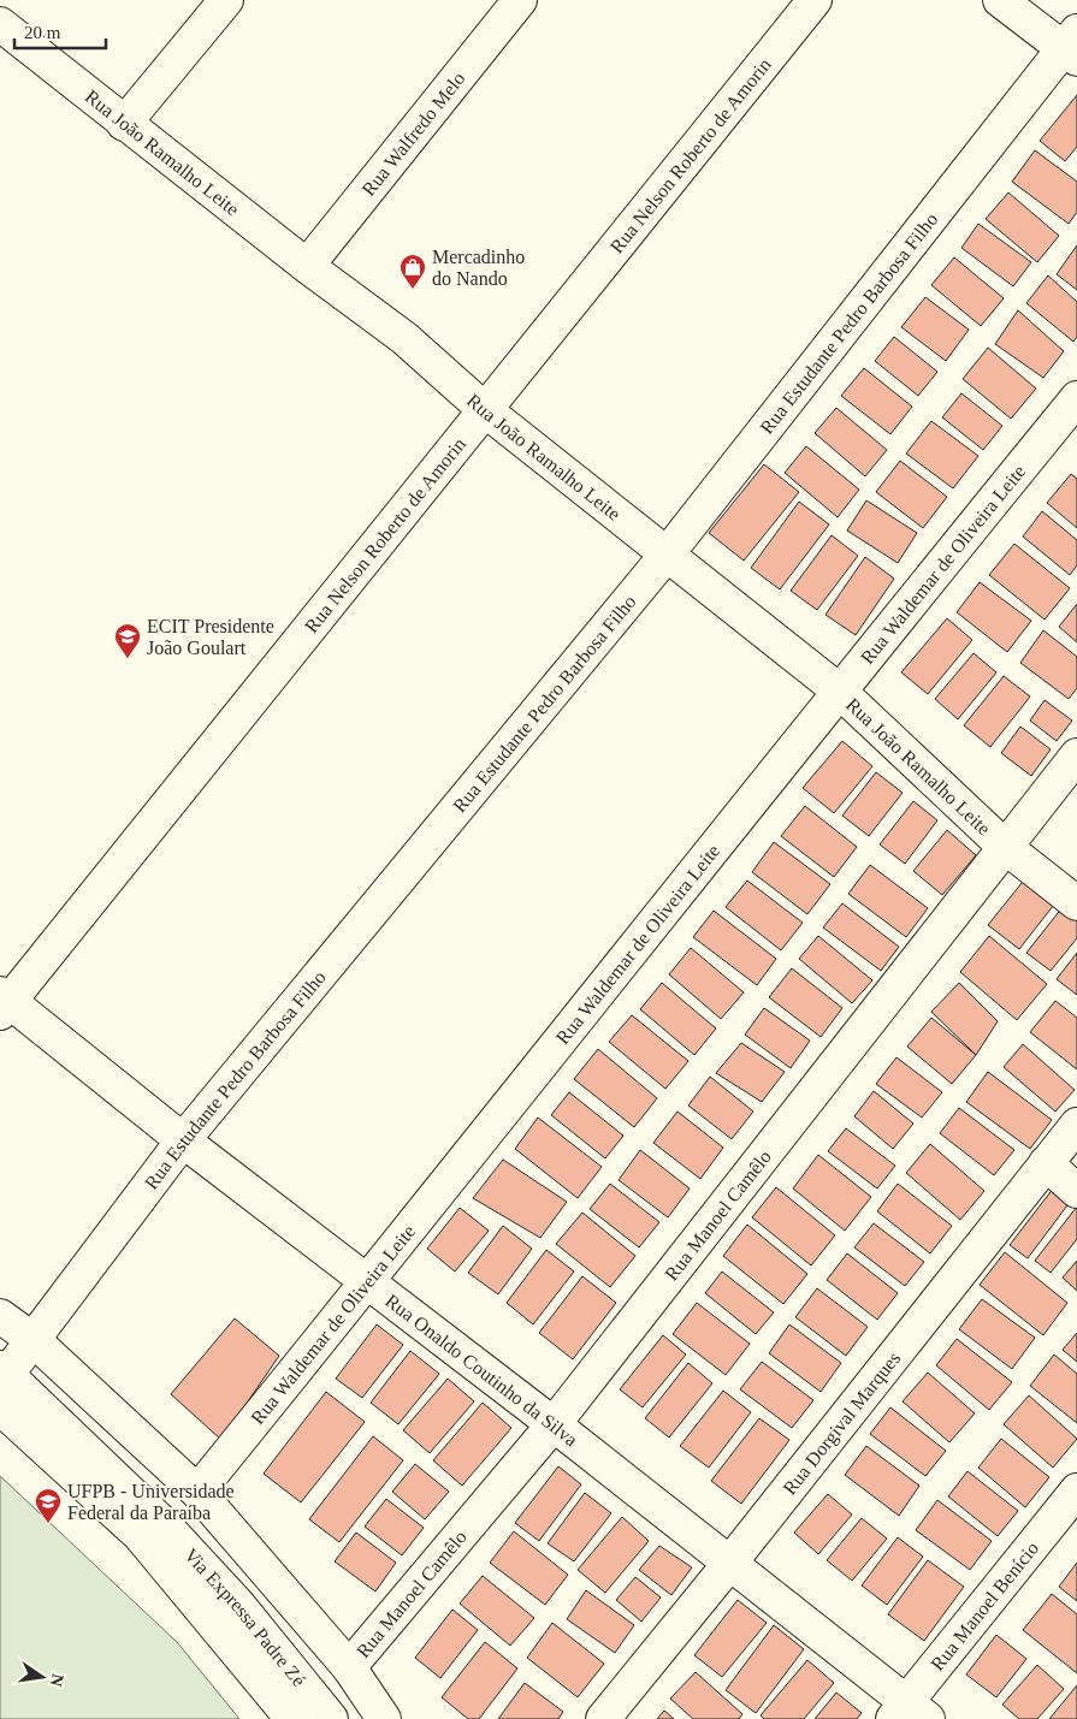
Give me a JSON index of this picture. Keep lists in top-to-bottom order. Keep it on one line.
{"streets":{"street":["Rua Walfredo Melo","Rua João Ramalho Leite","Rua Nelson Roberto de Amorin","Rua Estudante Pedro Barbosa Filho","Rua Waldemar de Oliveira Leite","Rua Manoel Camêlo","Rua Onaldo Coutinho da Silva","Rua Dorgival Marques","Rua Manoel Benício","Via Expressa Padre Zé"]},"crossings":[["Rua Walfredo Melo","Rua João Ramalho Leite"],["Rua João Ramalho Leite","Rua Nelson Roberto de Amorin"],["Rua João Ramalho Leite","Rua Estudante Pedro Barbosa Filho"],["Rua João Ramalho Leite","Rua Waldemar de Oliveira Leite"],["Rua João Ramalho Leite","Rua Manoel Camêlo"],["Rua Nelson Roberto de Amorin","Rua Onaldo Coutinho da Silva"],["Rua Estudante Pedro Barbosa Filho","Rua Onaldo Coutinho da Silva"],["Rua Estudante Pedro Barbosa Filho","Via Expressa Padre Zé"],["Rua Waldemar de Oliveira Leite","Rua Onaldo Coutinho da Silva"],["Rua Manoel Camêlo","Rua Onaldo Coutinho da Silva"],["Rua Onaldo Coutinho da Silva","Rua Dorgival Marques"],["Rua Onaldo Coutinho da Silva","Rua Manoel Benício"]],"places":{"shop":["Mercadinho do Nando"],"school or university":["ECIT Presidente João Goulart","UFPB - Universidade Federal da Paraíba"]},"scale_bar":"20 m","north":"right"}
